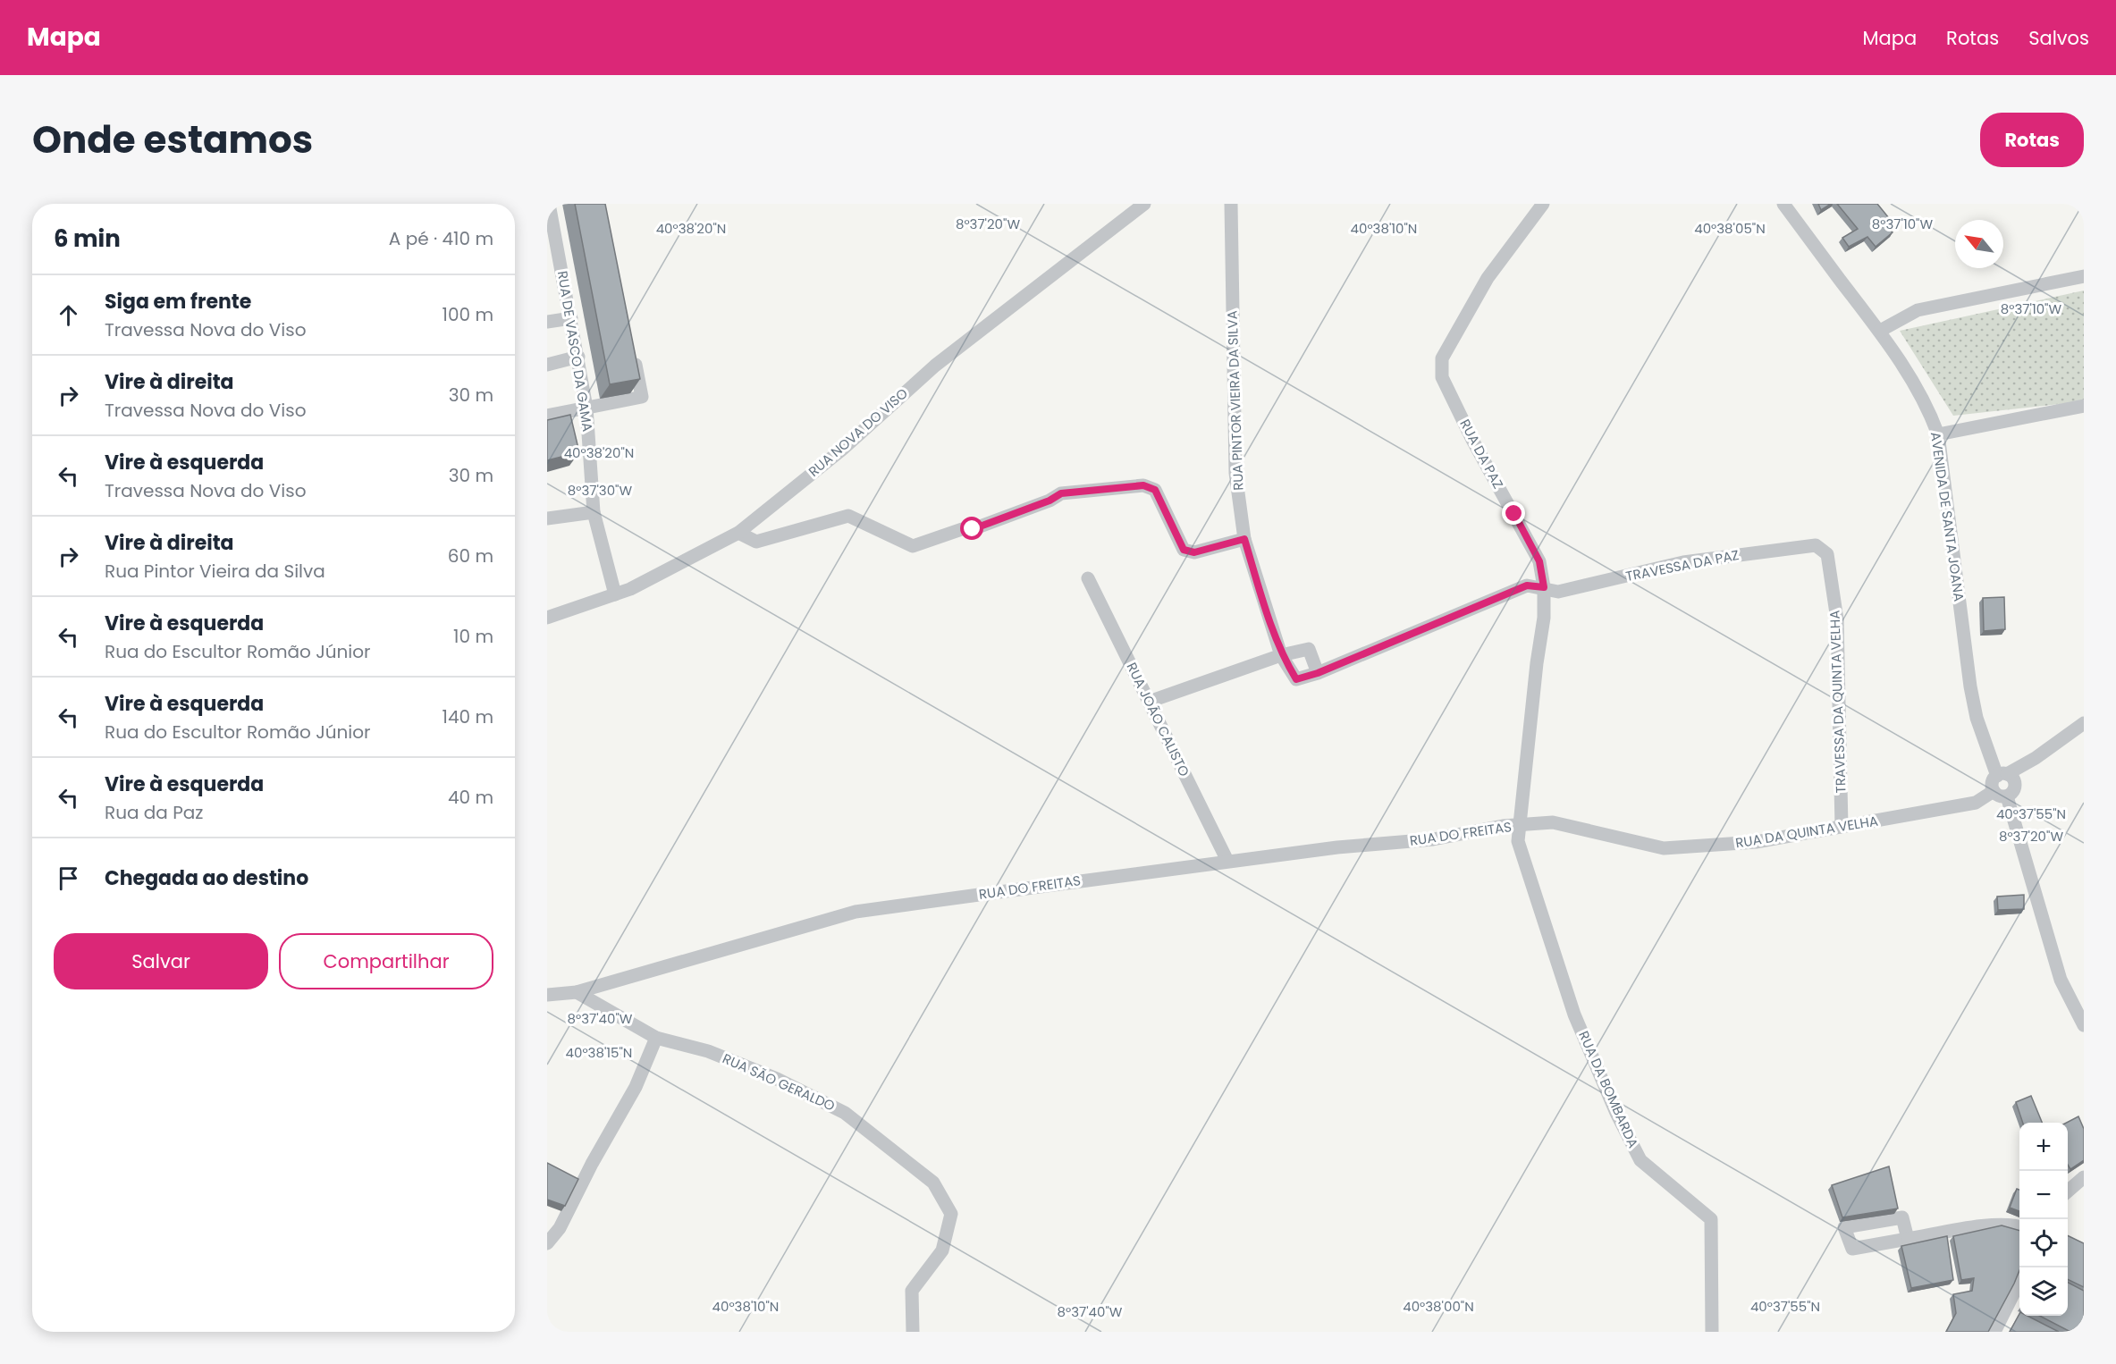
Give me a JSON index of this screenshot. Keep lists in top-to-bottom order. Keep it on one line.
{"streets":{"street":["RUA DE VASCO DA GAMA","RUA PINTOR VIEIRA DA SILVA","RUA NOVA DO VISO","RUA DA PAZ","AVENIDA DE SANTA JOANA","TRAVESSA DA PAZ","TRAVESSA DA QUINTA VELHA","RUA JOÃO CALISTO","RUA DA QUINTA VELHA","RUA DO FREITAS","RUA SÃO GERALDO","RUA DA BOMBARDA"]},"crossings":[["RUA DE VASCO DA GAMA","RUA NOVA DO VISO"],["RUA PINTOR VIEIRA DA SILVA","TRAVESSA DA PAZ"],["RUA DA PAZ","TRAVESSA DA PAZ"],["RUA DA PAZ","RUA DA QUINTA VELHA"],["RUA DA PAZ","RUA DO FREITAS"],["RUA DA PAZ","RUA DA BOMBARDA"],["AVENIDA DE SANTA JOANA","RUA DA QUINTA VELHA"],["TRAVESSA DA PAZ","TRAVESSA DA QUINTA VELHA"],["TRAVESSA DA QUINTA VELHA","RUA DA QUINTA VELHA"],["RUA JOÃO CALISTO","RUA DO FREITAS"],["RUA DA QUINTA VELHA","RUA DO FREITAS"],["RUA DA QUINTA VELHA","RUA DA BOMBARDA"],["RUA DO FREITAS","RUA SÃO GERALDO"],["RUA DO FREITAS","RUA DA BOMBARDA"]],"north":"top left","page":{"header":"Mapa","nav":["Mapa","Rotas","Salvos"],"title":"Onde estamos","buttons":["Rotas",["Salvar","Compartilhar"]],"heading":["6 min","A pé · 410 m"],"list":[["Siga em frente","Travessa Nova do Viso","100 m"],["Vire à direita","Travessa Nova do Viso","30 m"],["Vire à esquerda","Travessa Nova do Viso","30 m"],["Vire à direita","Rua Pintor Vieira da Silva","60 m"],["Vire à esquerda","Rua do Escultor Romão Júnior","10 m"],["Vire à esquerda","Rua do Escultor Romão Júnior","140 m"],["Vire à esquerda","Rua da Paz","40 m"],"Chegada ao destino"],"map_buttons":["+","−"]},"coordinates":["8°37'20\"W","8°37'10\"W","40°38'20\"N","40°38'10\"N","40°38'05\"N","8°37'30\"W","40°37'55\"N","8°37'40\"W","40°38'15\"N","40°38'00\"N"]}
